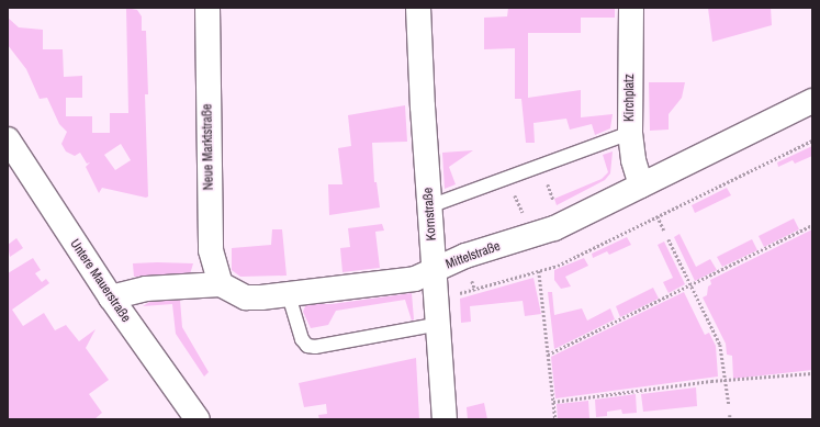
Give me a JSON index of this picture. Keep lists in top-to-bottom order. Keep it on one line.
{"streets":{"street":["Kirchplatz","Neue Marktstraße","Kornstraße","Mittelstraße","Untere Mauerstraße"]},"crossings":[["Kirchplatz","Mittelstraße"],["Neue Marktstraße","Mittelstraße"],["Kornstraße","Mittelstraße"]]}
